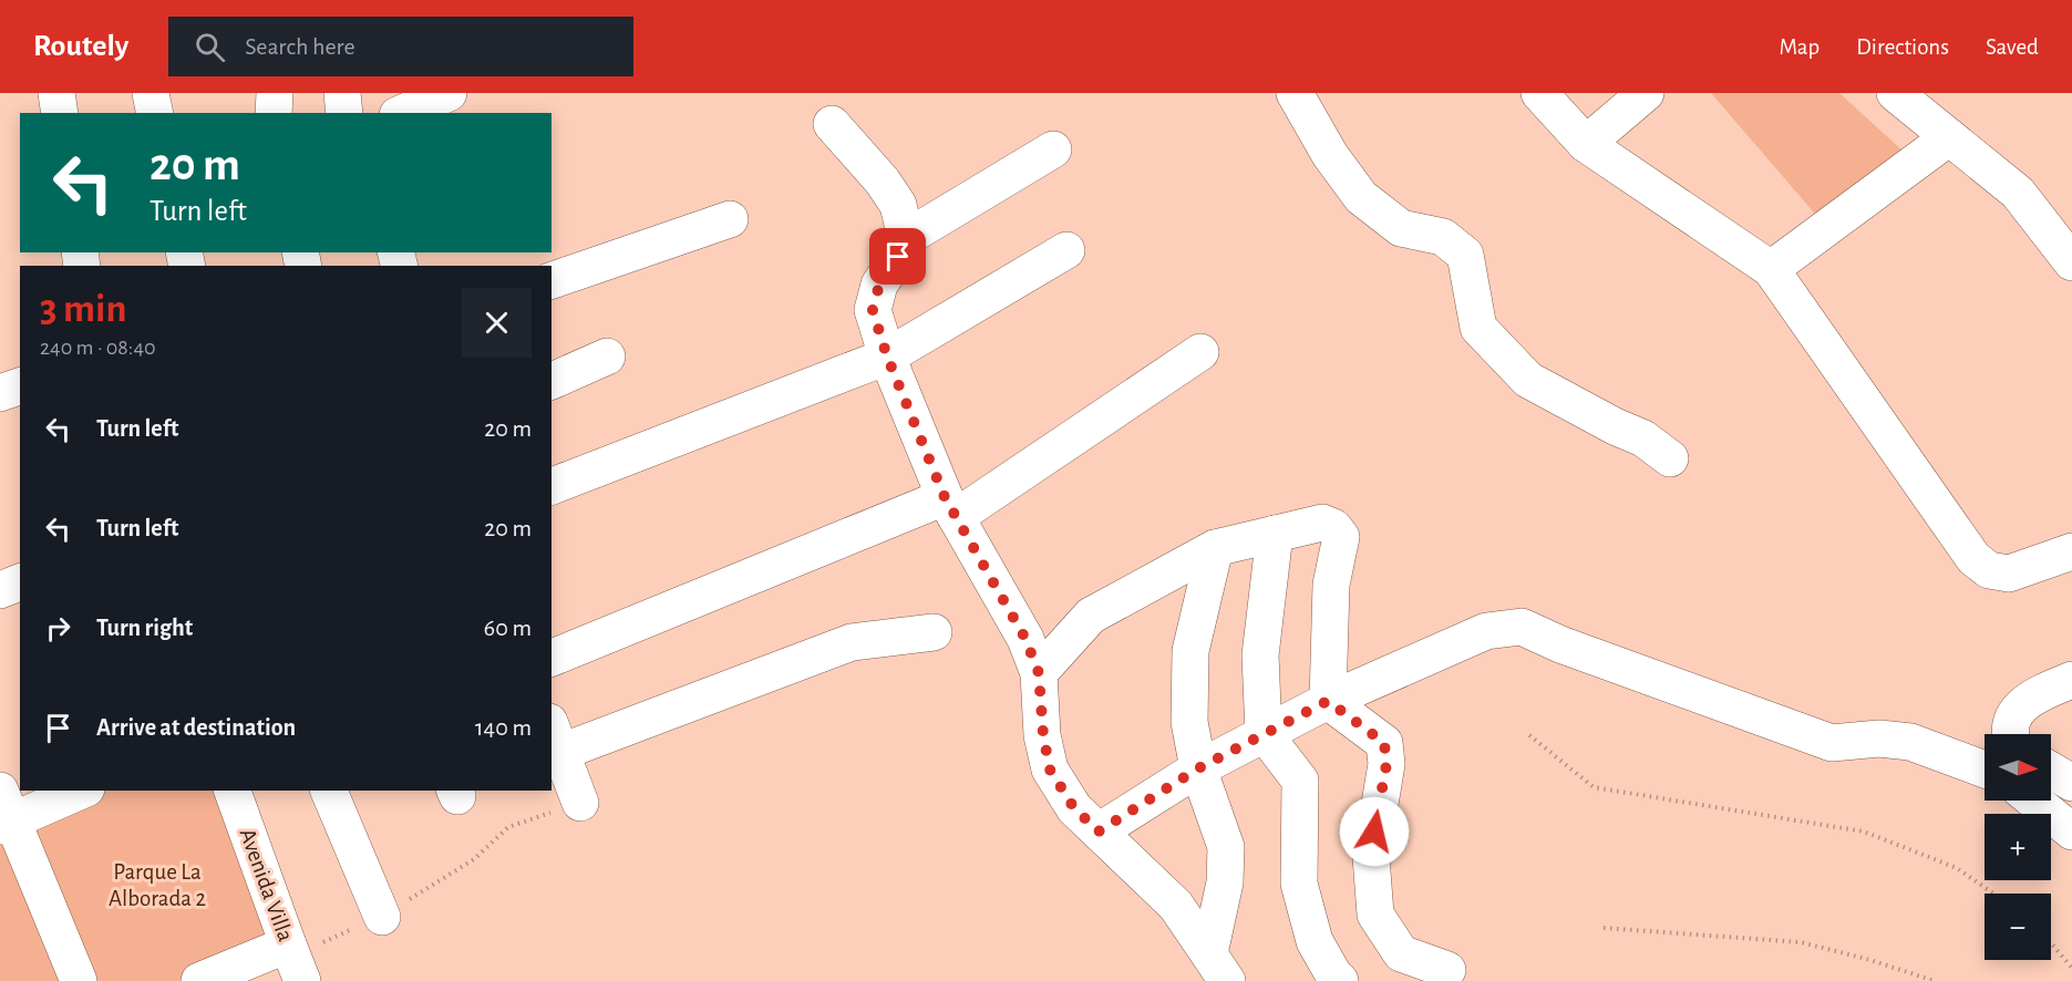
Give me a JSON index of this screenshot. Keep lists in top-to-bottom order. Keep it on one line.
{"streets":{"street":["Avenida Villa"]},"parks":["Parque La Alborada 2"],"north":"right","page":{"header":"Routely","search":"Search here","nav":["Map","Directions","Saved"],"turn":["20 m","Turn left"],"heading":["3 min","240 m · 08:40"],"list":[{"name":"Turn left","value":"20 m"},{"name":"Turn left","value":"20 m"},{"name":"Turn right","value":"60 m"},{"name":"Arrive at destination","value":"140 m"}],"map_buttons":["+","−"]}}
